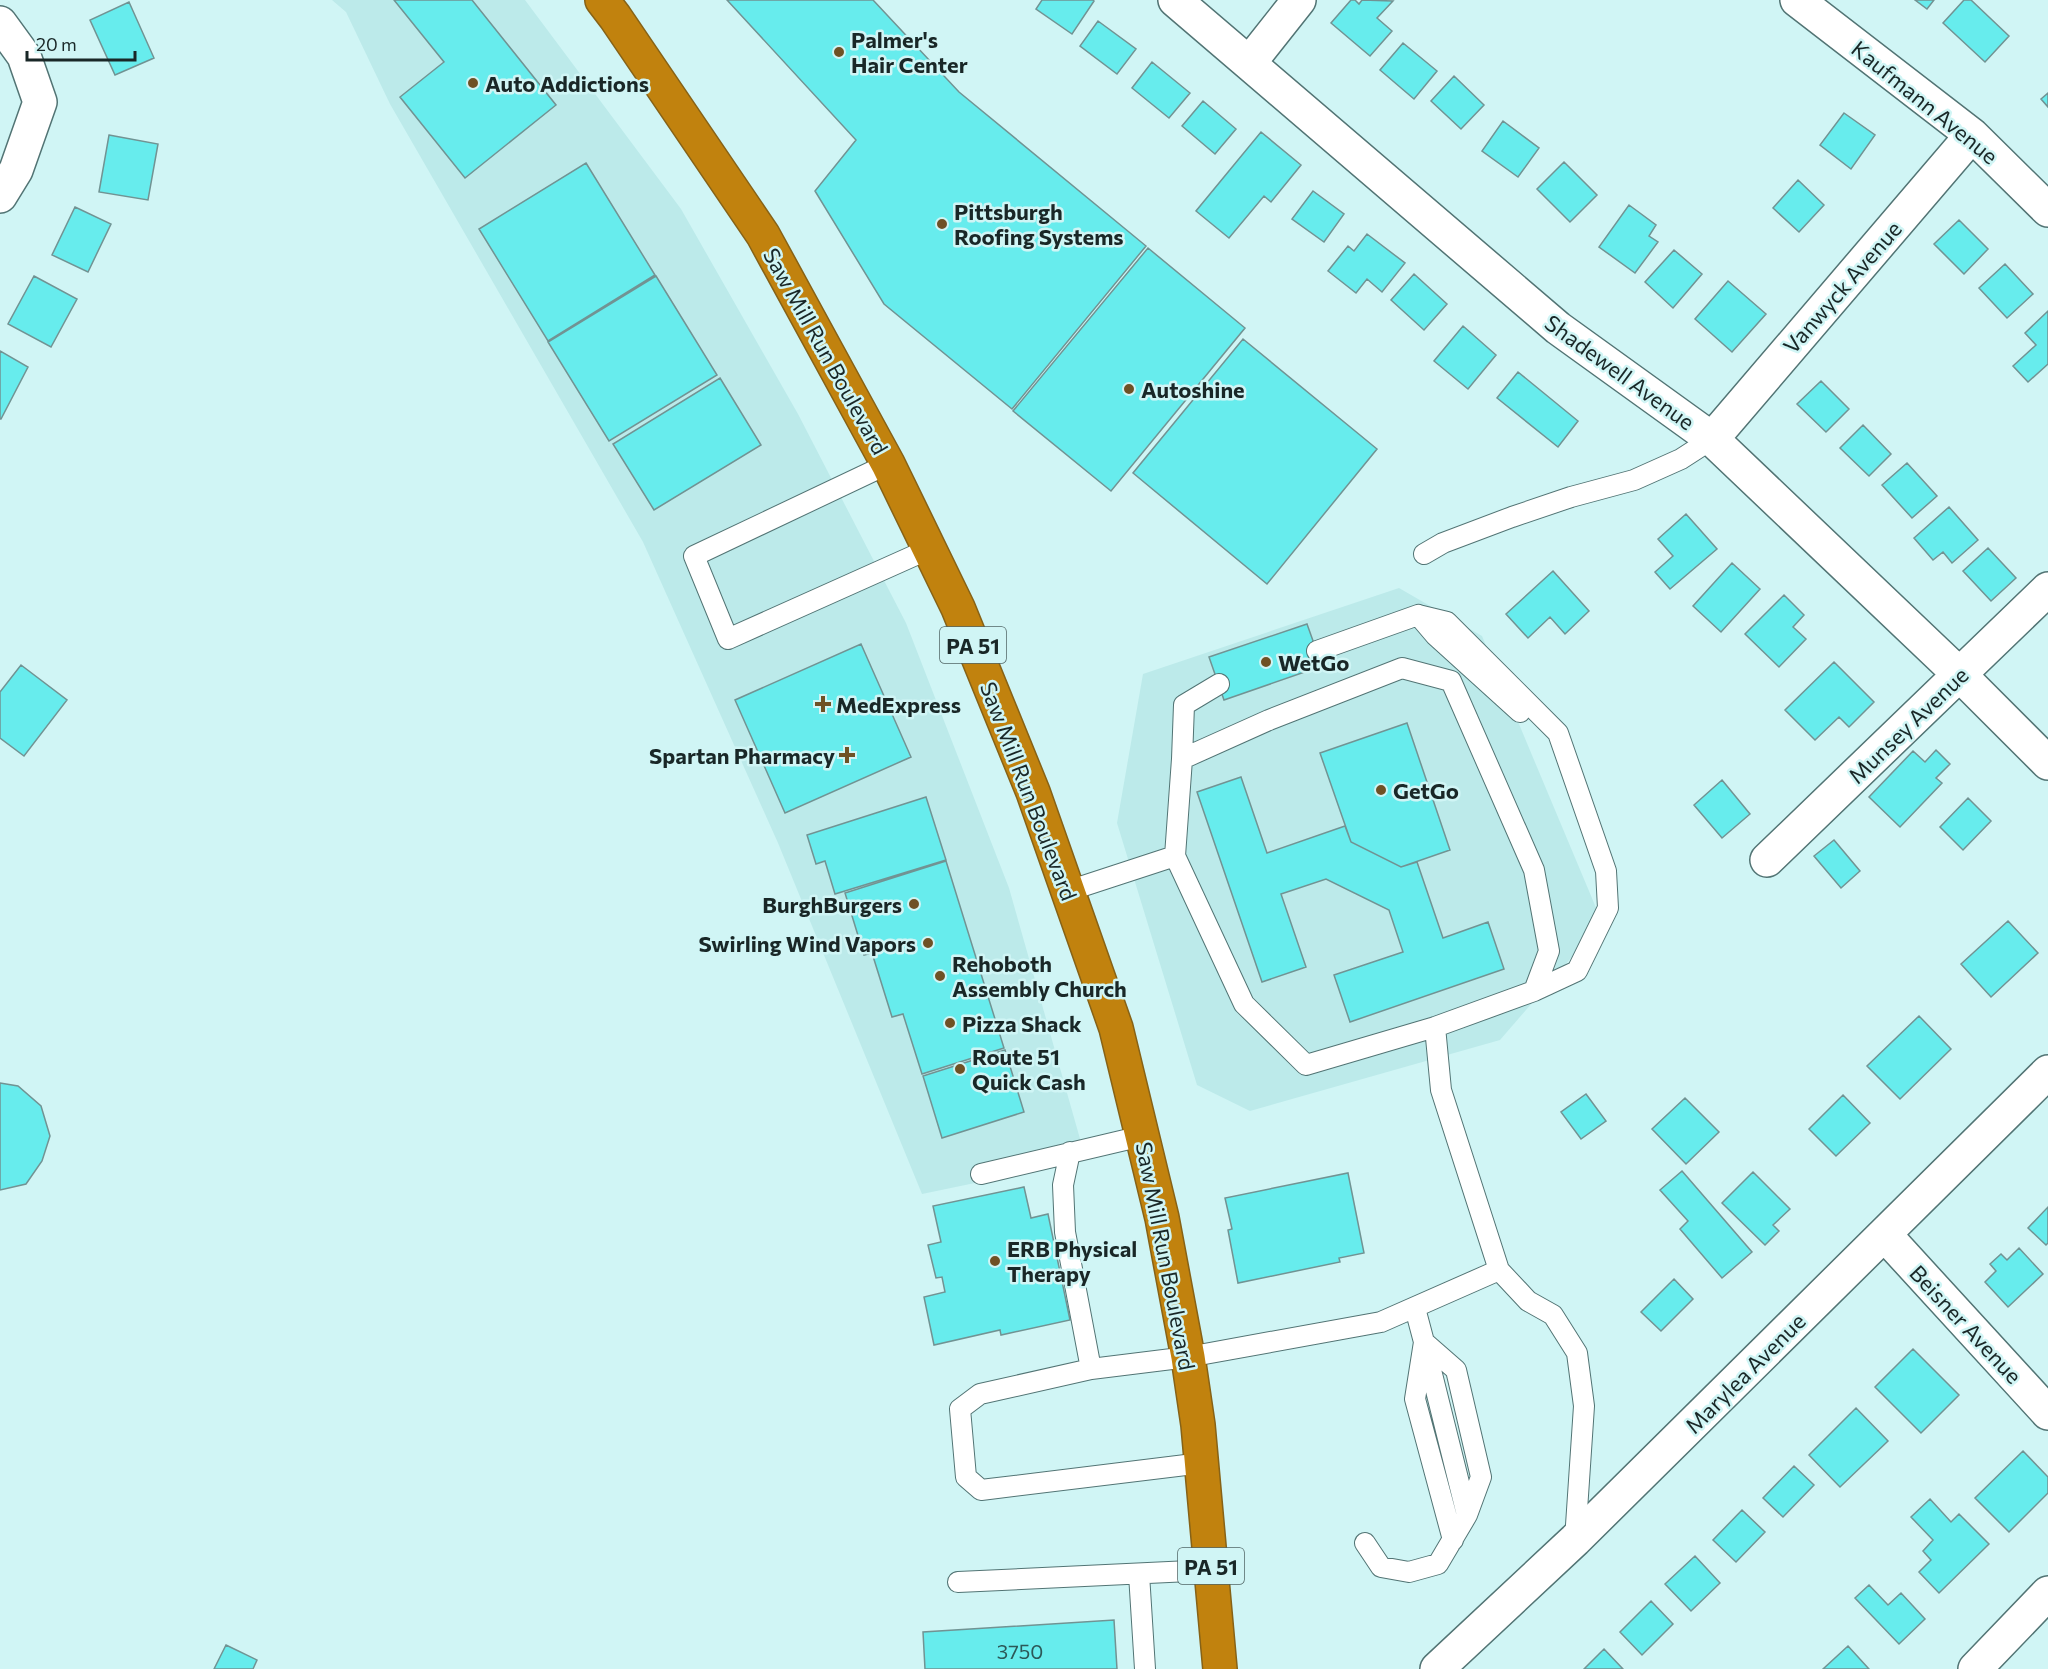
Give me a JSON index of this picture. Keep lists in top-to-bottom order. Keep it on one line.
{"streets":{"highway":["Saw Mill Run Boulevard","PA 51"],"street":["Kaufmann Avenue","Vanwyck Avenue","Shadewell Avenue","Munsey Avenue","Beisner Avenue","Marylea Avenue"]},"crossings":[["Kaufmann Avenue","Vanwyck Avenue"],["Vanwyck Avenue","Shadewell Avenue"],["Shadewell Avenue","Munsey Avenue"],["Beisner Avenue","Marylea Avenue"]],"places":{"other":["Palmer's Hair Center","Auto Addictions","Pittsburgh Roofing Systems","Autoshine","WetGo","GetGo","BurghBurgers","Swirling Wind Vapors","Rehoboth Assembly Church","Pizza Shack","Route 51 Quick Cash","ERB Physical Therapy"],"health":["MedExpress","Spartan Pharmacy"]},"house_numbers":["3750"],"scale_bar":"20 m"}
